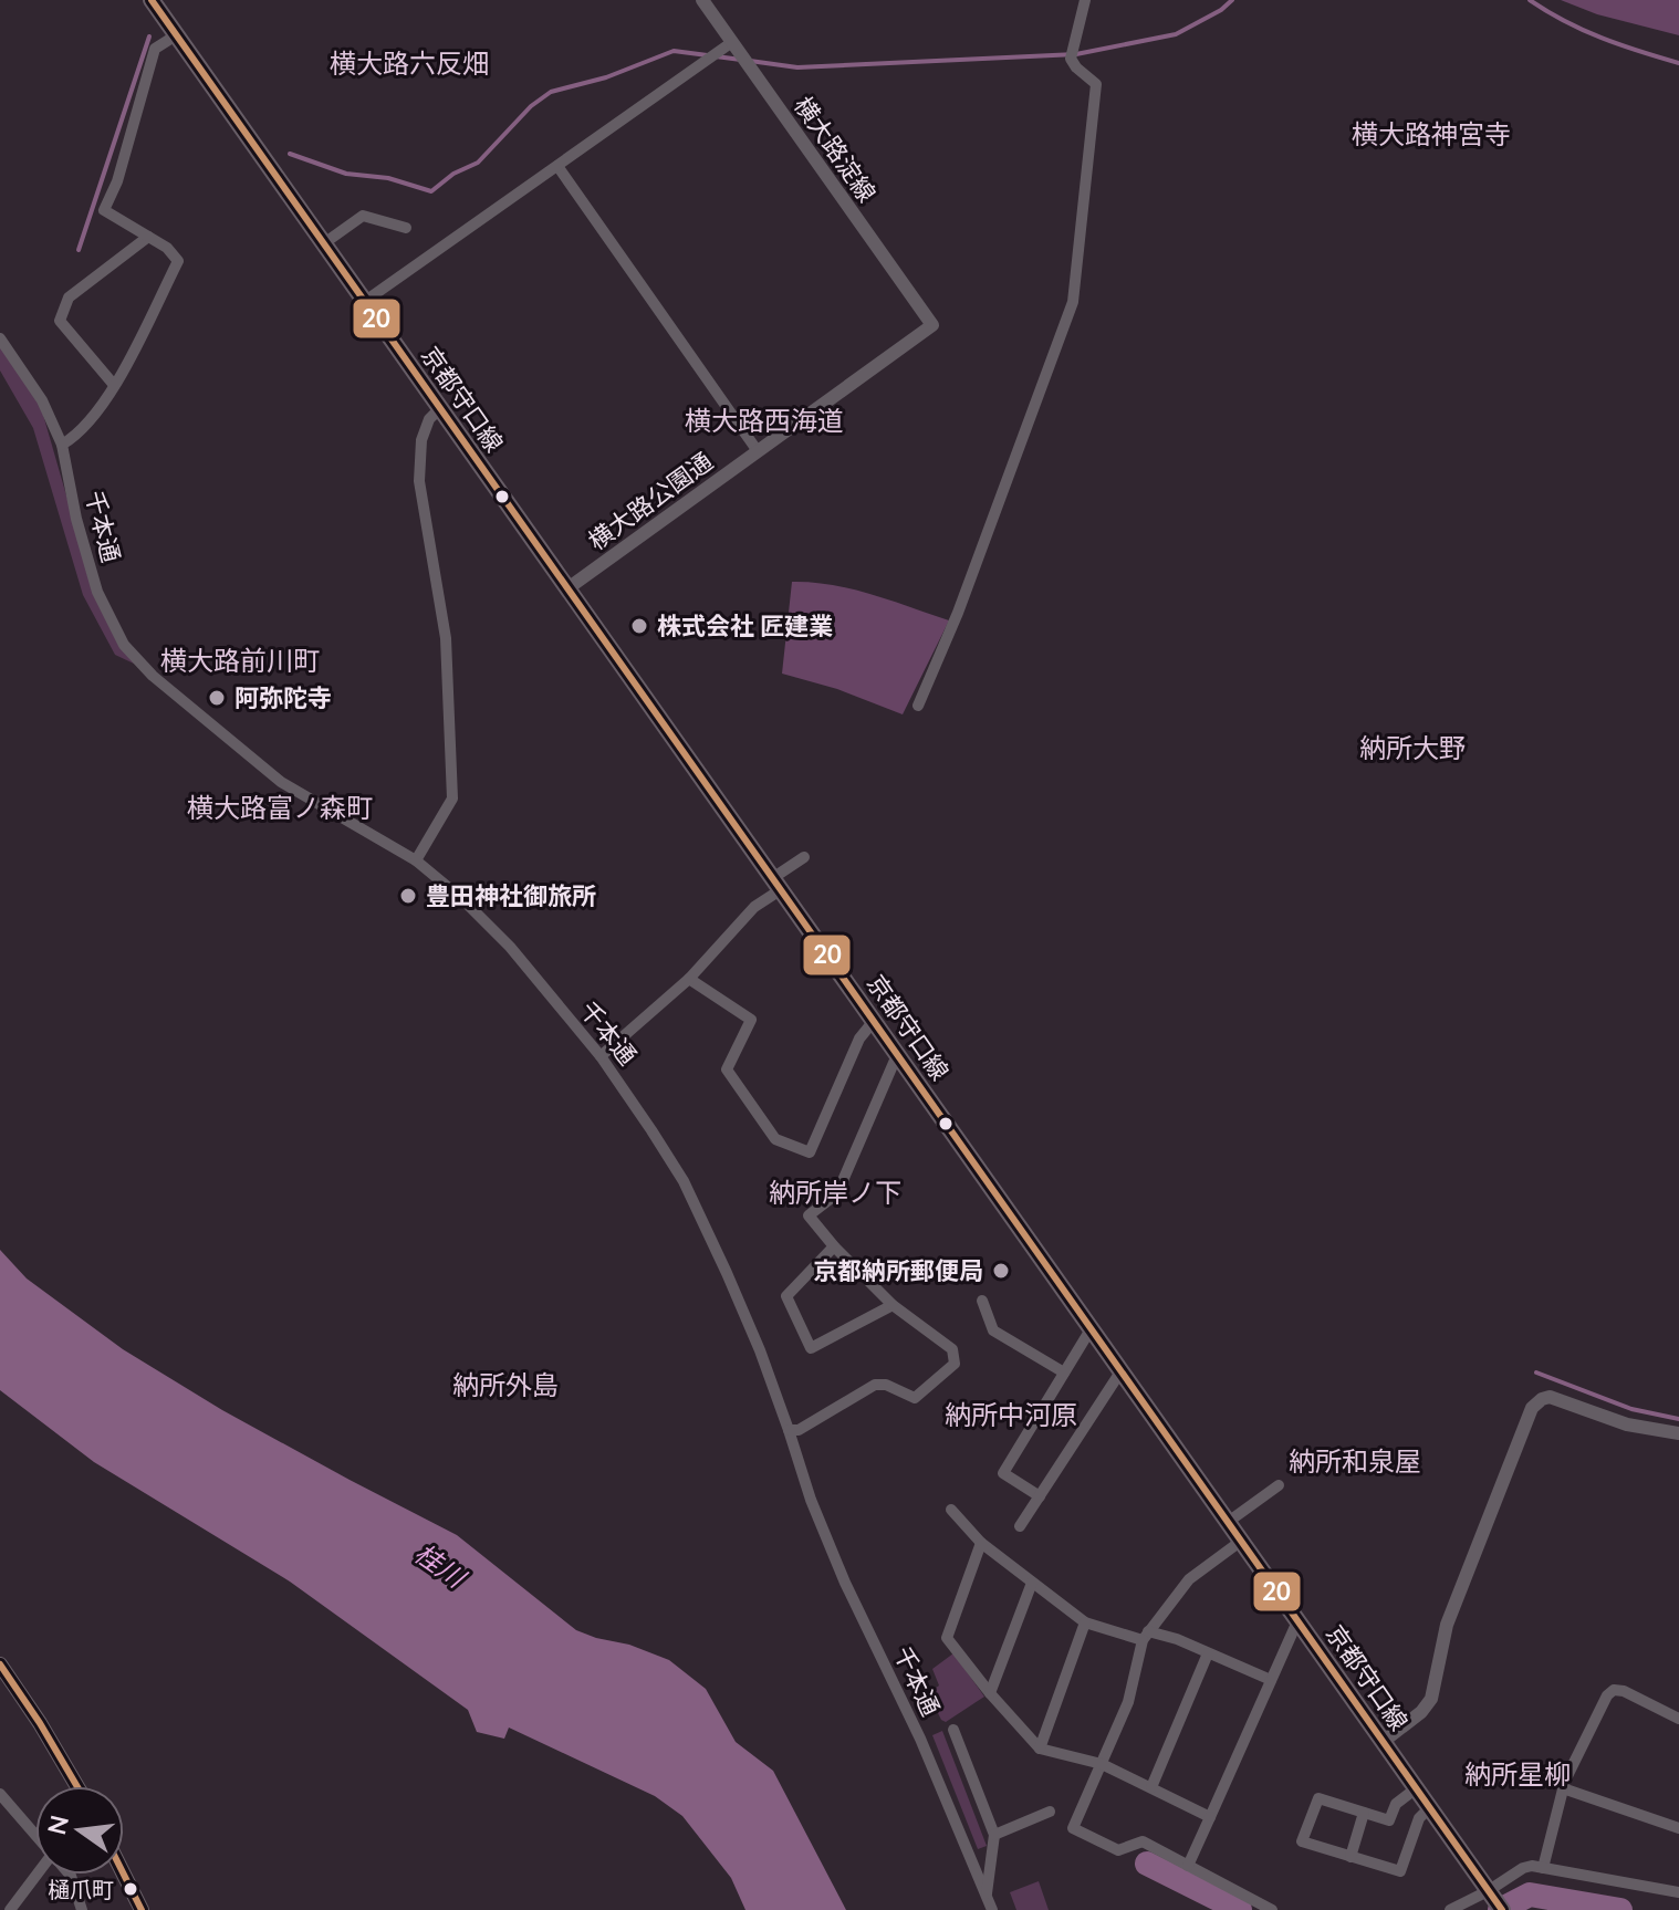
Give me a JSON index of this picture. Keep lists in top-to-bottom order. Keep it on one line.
{"streets":{"main road":["京都守口線"],"street":["横大路淀線","横大路公園通","千本通"]},"crossings":[["横大路淀線","横大路公園通"],["京都守口線","横大路公園通"]],"districts":["横大路六反畑","横大路神宮寺","横大路西海道","横大路前川町","納所大野","横大路富ノ森町","納所岸ノ下","納所外島","納所中河原","納所和泉屋","納所星柳"],"water":["桂川"],"places":["株式会社 匠建業","阿弥陀寺","豊田神社御旅所","京都納所郵便局","樋爪町"],"lines":["transit line 20"],"north":"left"}
